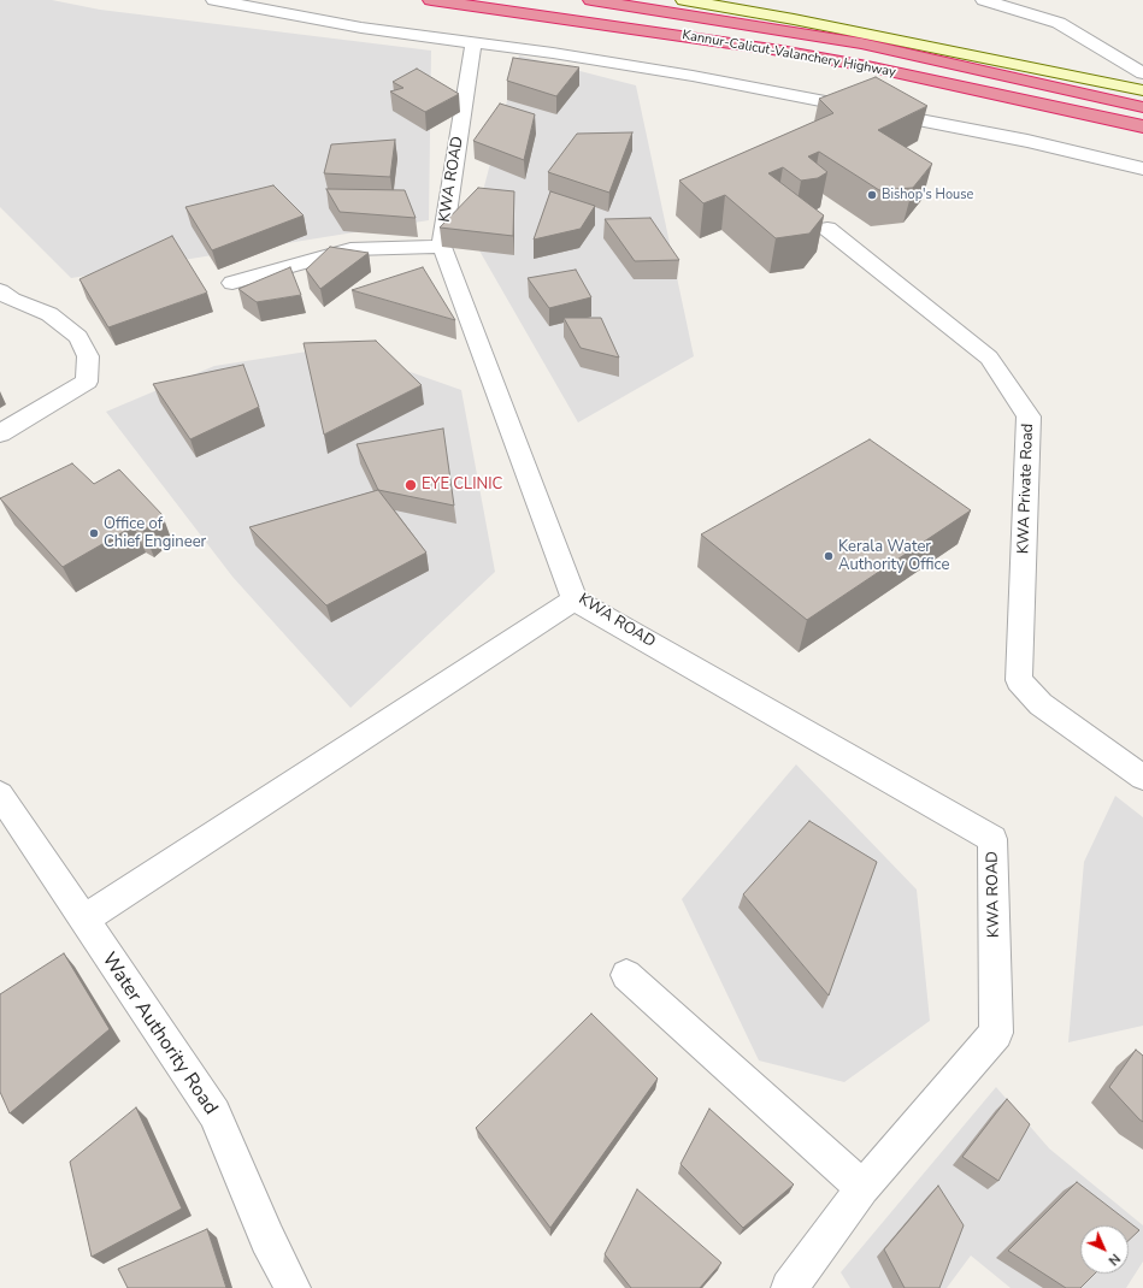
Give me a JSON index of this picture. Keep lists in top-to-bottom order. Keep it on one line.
{"streets":{"highway":["Kannur-Calicut-Valanchery Highway"],"street":["KWA ROAD","KWA Private Road","Water Authority Road"]},"places":["Bishop's House","EYE CLINIC","Office of Chief Engineer","Kerala Water Authority Office"],"north":"bottom right"}
